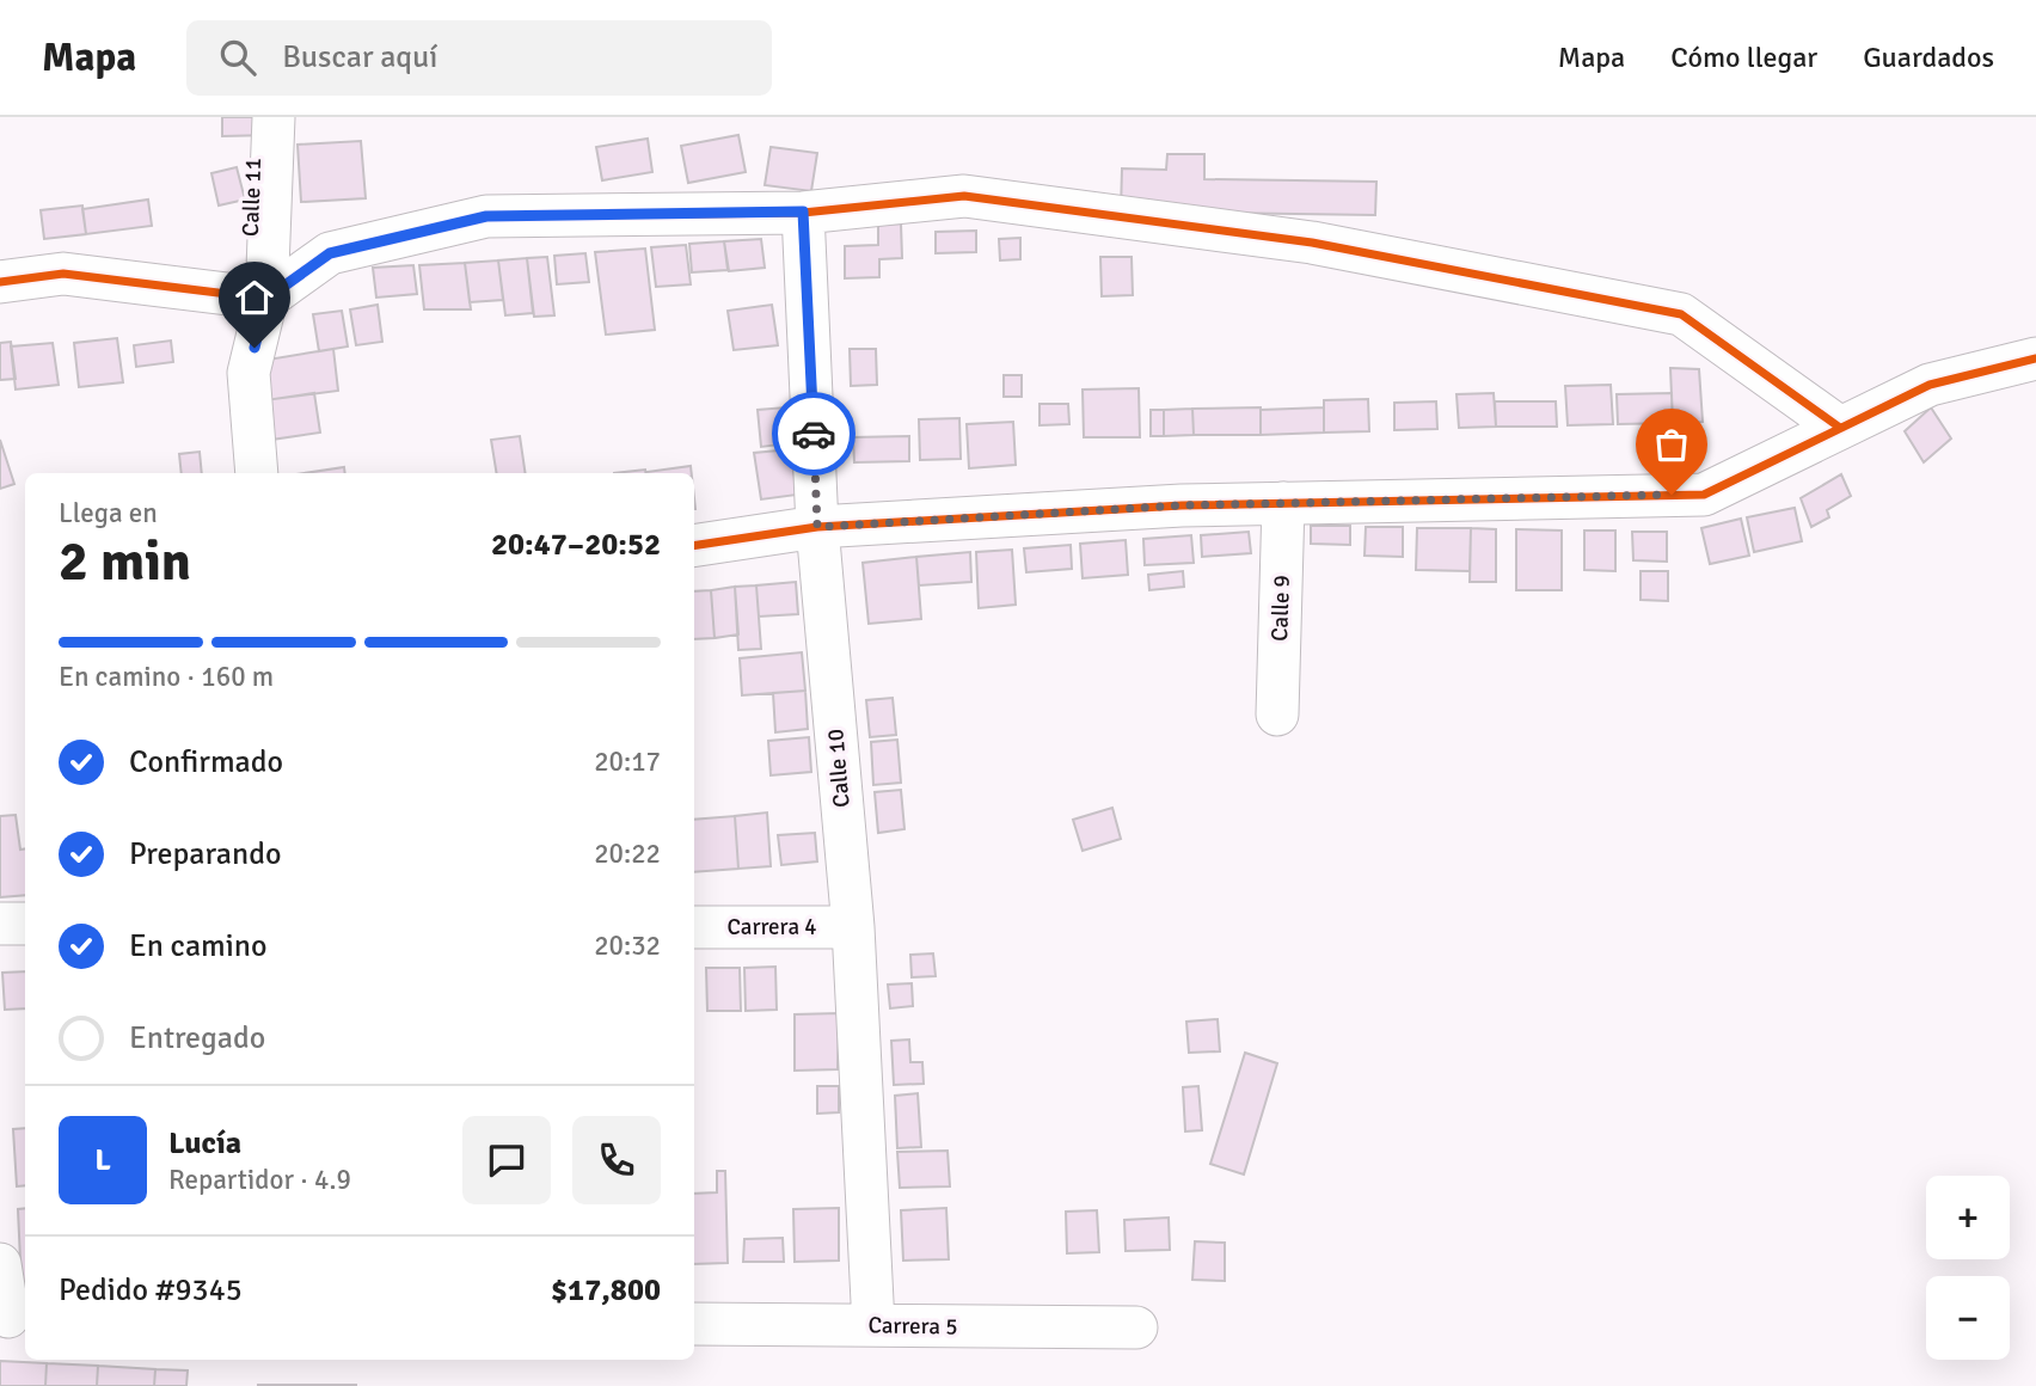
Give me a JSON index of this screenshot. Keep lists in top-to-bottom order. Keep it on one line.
{"streets":{"street":["Calle 11","Calle 9","Calle 10","Carrera 4","Carrera 5"]},"crossings":[["Calle 10","Carrera 4"],["Calle 10","Carrera 5"]],"page":{"header":"Mapa","search":"Buscar aquí","nav":["Mapa","Cómo llegar","Guardados"],"heading":["2 min","Llega en","20:47–20:52"],"panel":["Lucía","Repartidor · 4.9","Pedido #9345","$17,800"],"bar":"En camino · 160 m","list":[["Confirmado","20:17"],["Preparando","20:22"],["En camino","20:32"],"Entregado"],"round":"L","map_buttons":["+","−"]}}
